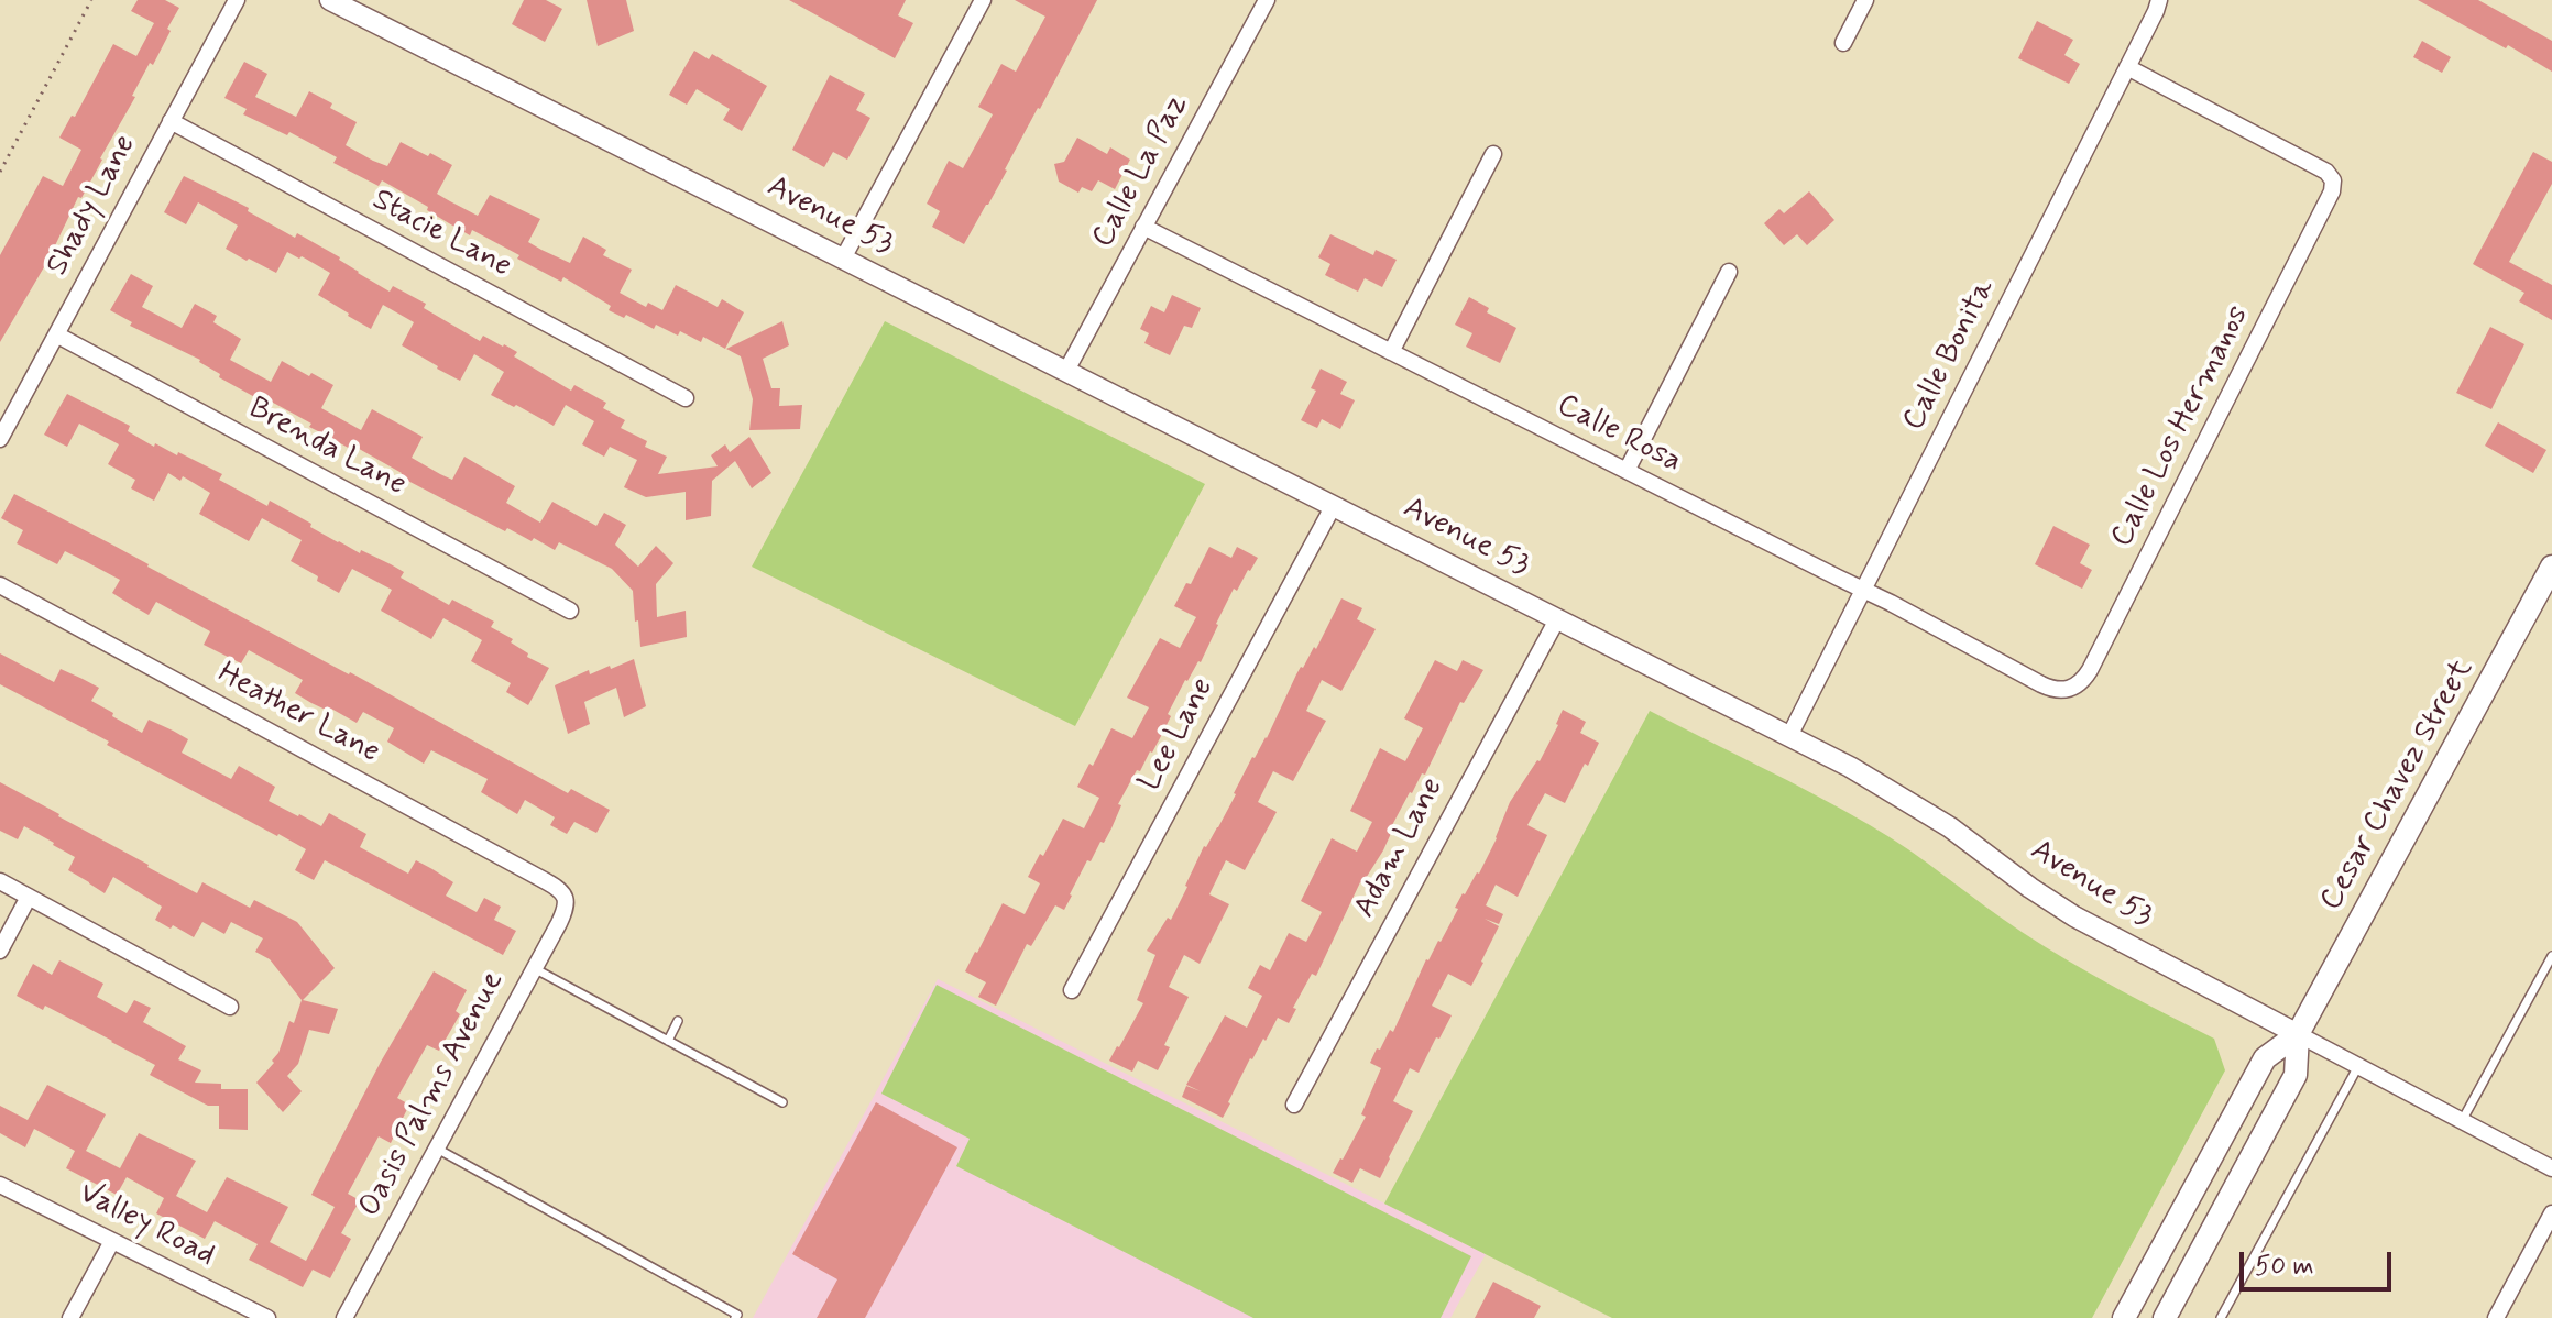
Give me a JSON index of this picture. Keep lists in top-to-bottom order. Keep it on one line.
{"streets":{"main road":["Cesar Chavez Street"],"street":["Calle La Paz","Shady Lane","Avenue 53","Stacie Lane","Calle Bonita","Calle Los Hermanos","Calle Rosa","Brenda Lane","Heather Lane","Lee Lane","Adam Lane","Oasis Palms Avenue","Valley Road"]},"crossings":[["Calle La Paz","Avenue 53"],["Calle La Paz","Calle Rosa"],["Shady Lane","Stacie Lane"],["Shady Lane","Brenda Lane"],["Avenue 53","Calle Bonita"],["Avenue 53","Lee Lane"],["Avenue 53","Cesar Chavez Street"],["Avenue 53","Adam Lane"],["Calle Bonita","Calle Los Hermanos"],["Calle Bonita","Calle Rosa"],["Calle Los Hermanos","Calle Rosa"],["Heather Lane","Oasis Palms Avenue"]],"scale_bar":"50 m"}
